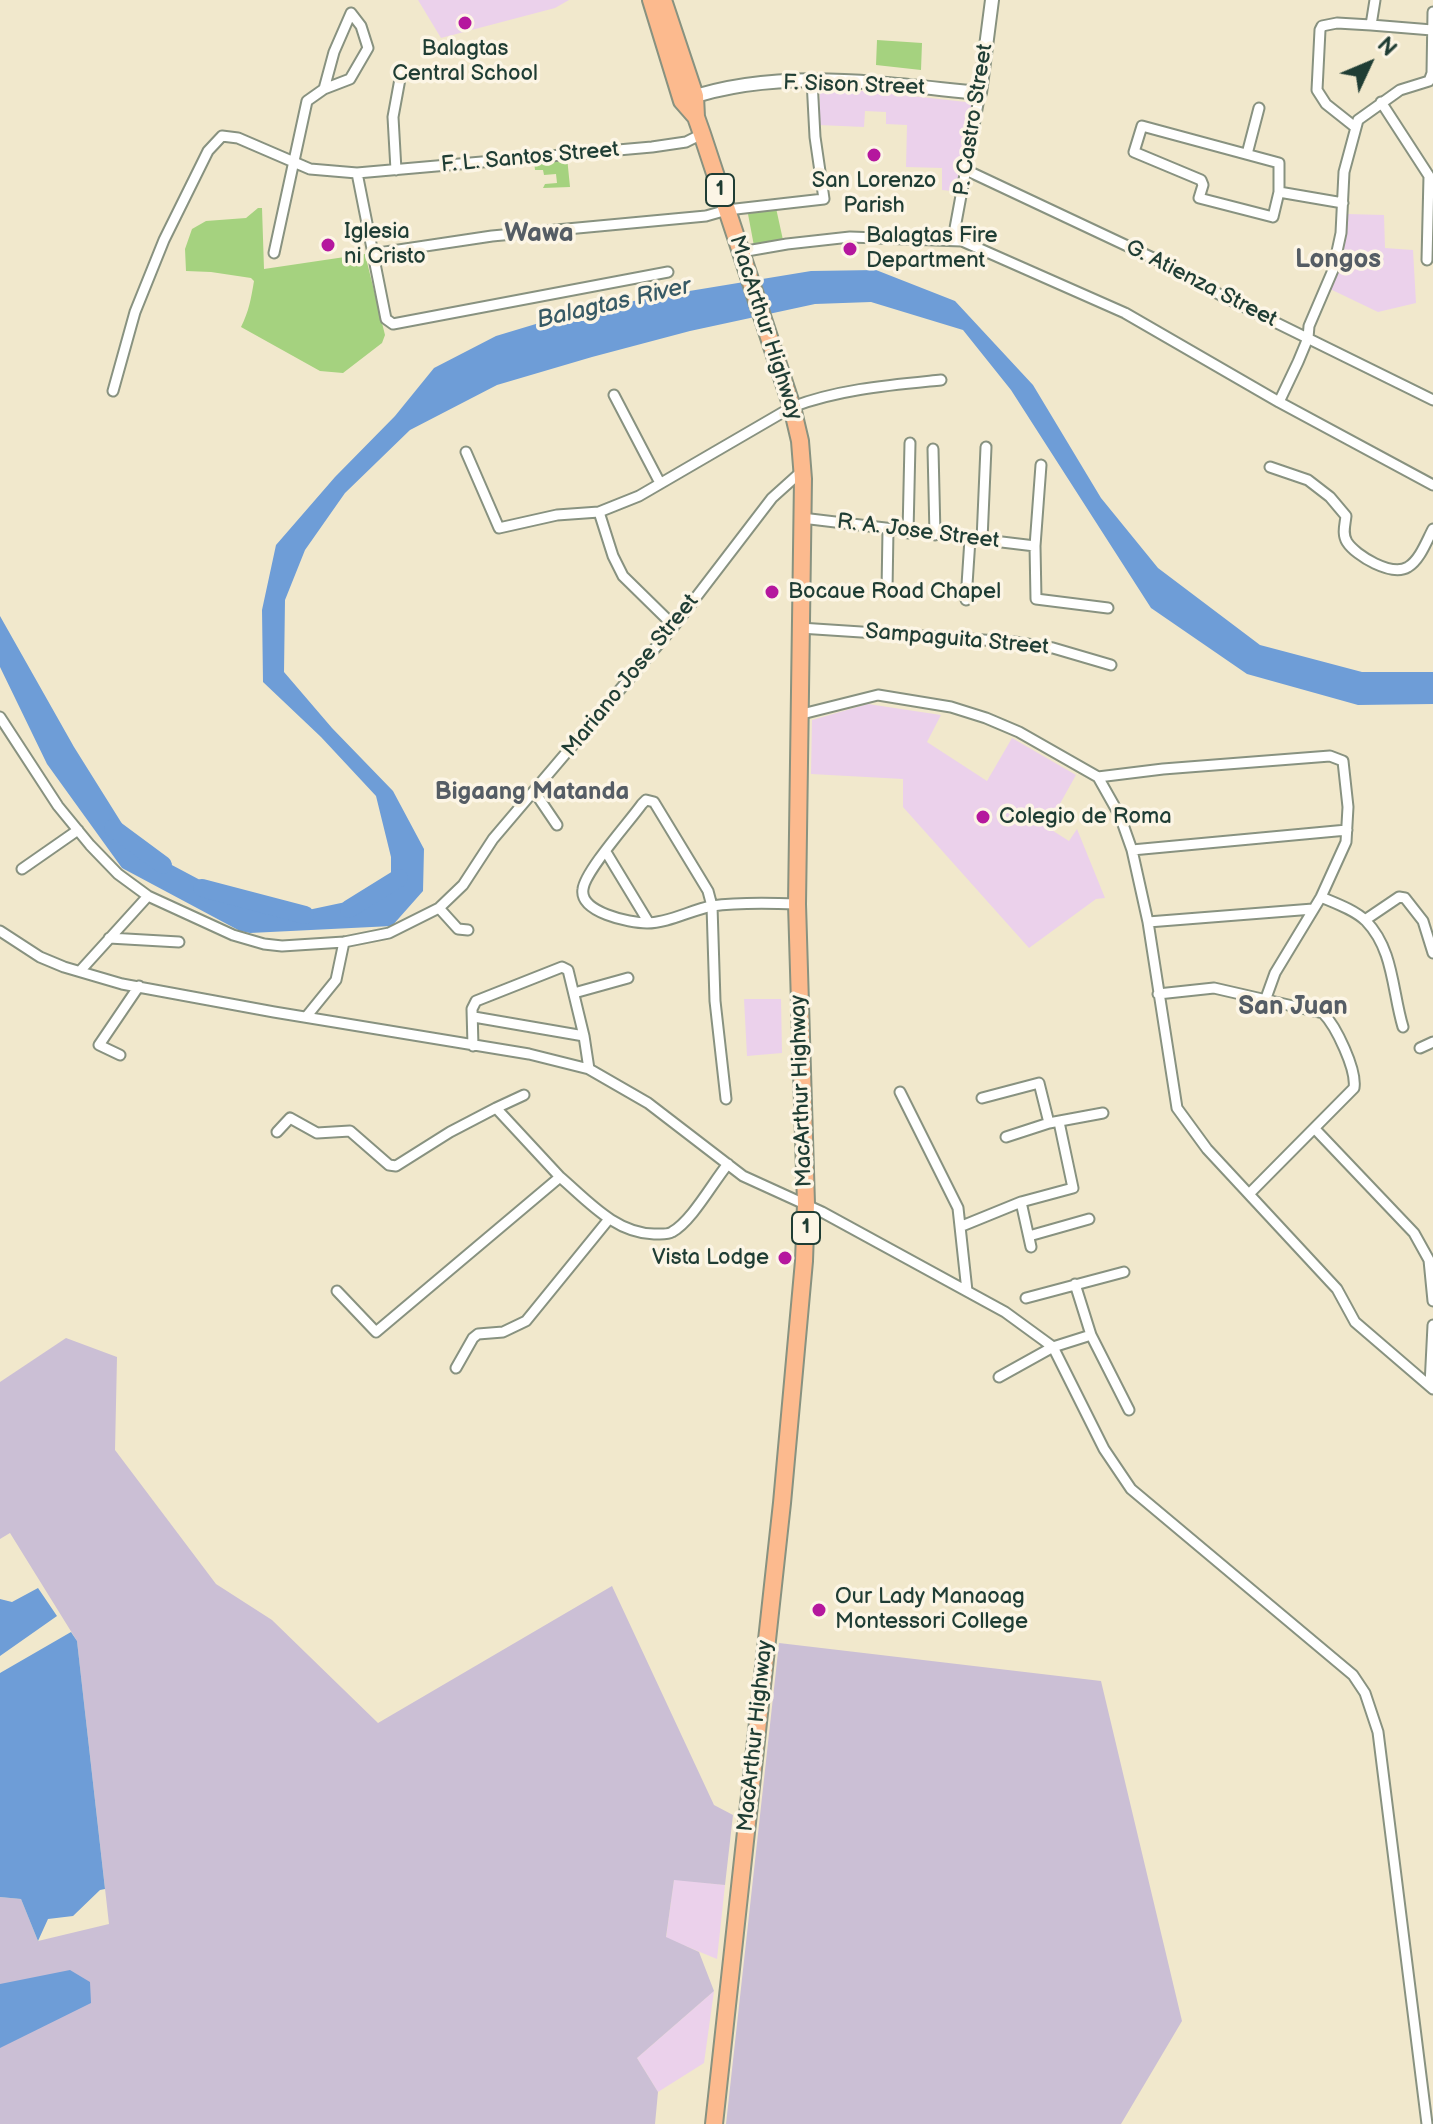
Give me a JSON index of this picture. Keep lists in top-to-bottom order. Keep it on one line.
{"streets":{"highway":["1","MacArthur Highway"],"street":["F. Sison Street","P. Castro Street","F. L. Santos Street","G. Atienza Street","R. A. Jose Street","Sampaguita Street","Mariano Jose Street"]},"crossings":[["F. Sison Street","P. Castro Street"],["F. Sison Street","MacArthur Highway"],["P. Castro Street","G. Atienza Street"],["F. L. Santos Street","MacArthur Highway"],["MacArthur Highway","R. A. Jose Street"],["MacArthur Highway","Sampaguita Street"],["MacArthur Highway","Mariano Jose Street"]],"districts":["Wawa","Longos","Bigaang Matanda","San Juan"],"water":["Balagtas River"],"places":["Balagtas Central School","San Lorenzo Parish","Iglesia ni Cristo","Balagtas Fire Department","Bocaue Road Chapel","Colegio de Roma","Vista Lodge","Our Lady Manaoag Montessori College"],"north":"top right"}
